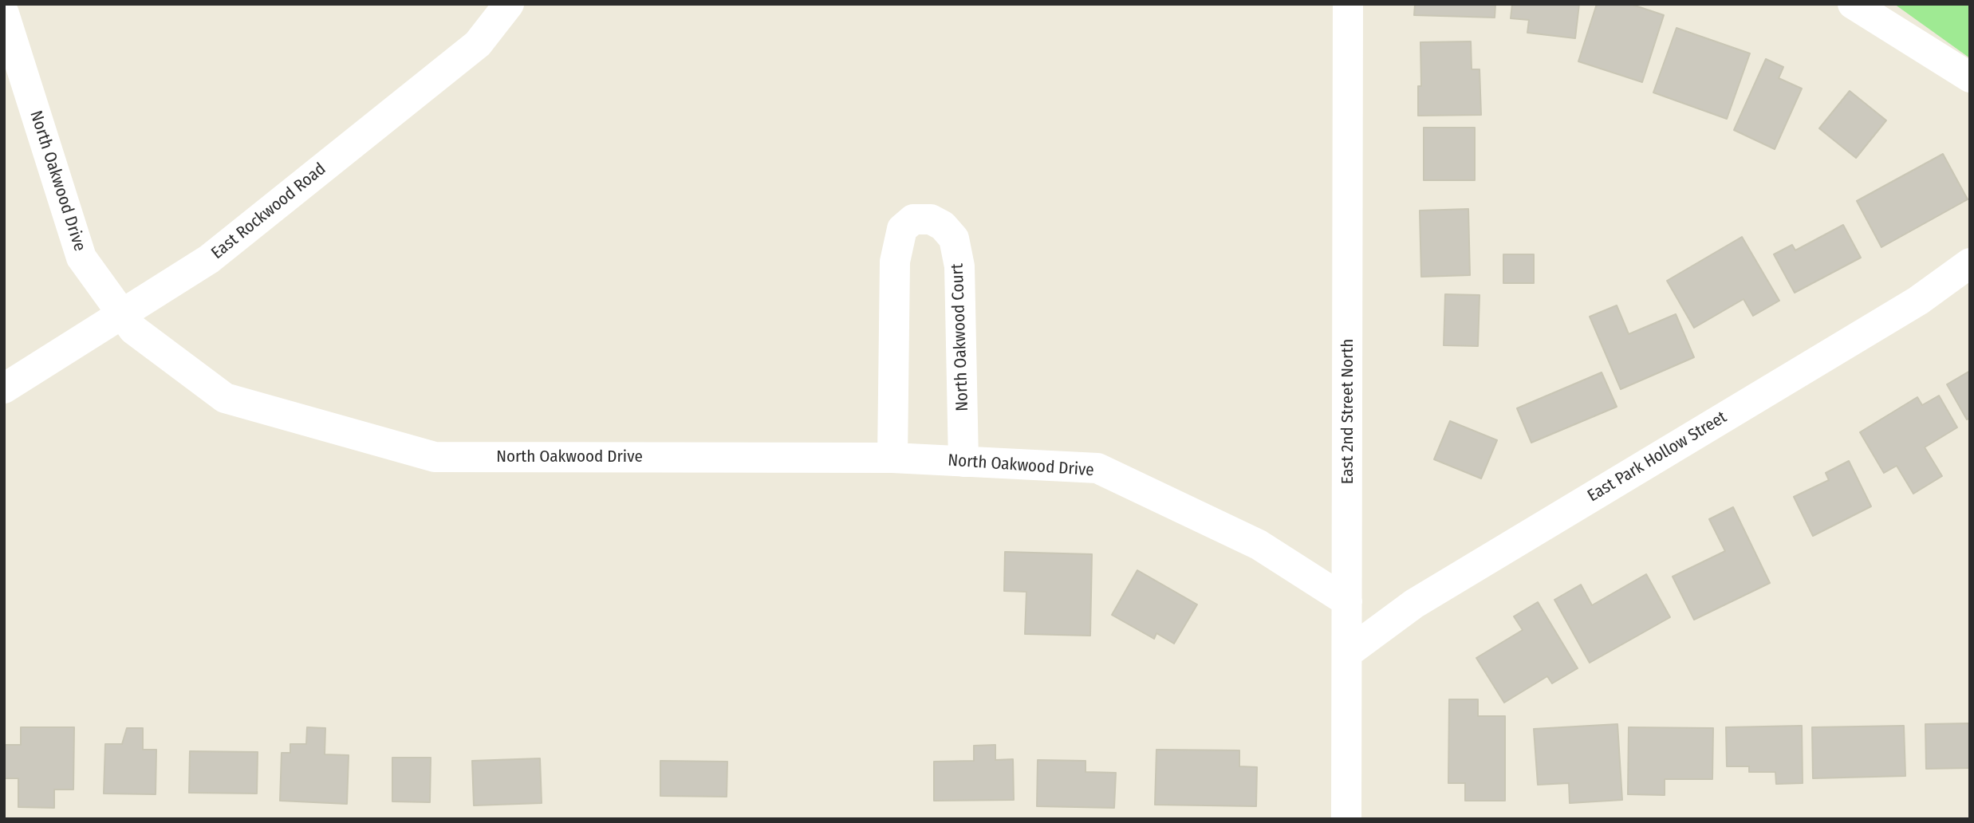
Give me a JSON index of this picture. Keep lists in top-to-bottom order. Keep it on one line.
{"streets":{"street":["North Oakwood Drive","East Rockwood Road","North Oakwood Court","East 2nd Street North","East Park Hollow Street"]},"crossings":[["North Oakwood Drive","East Rockwood Road"],["North Oakwood Drive","North Oakwood Court"],["North Oakwood Drive","East 2nd Street North"],["East 2nd Street North","East Park Hollow Street"]]}
